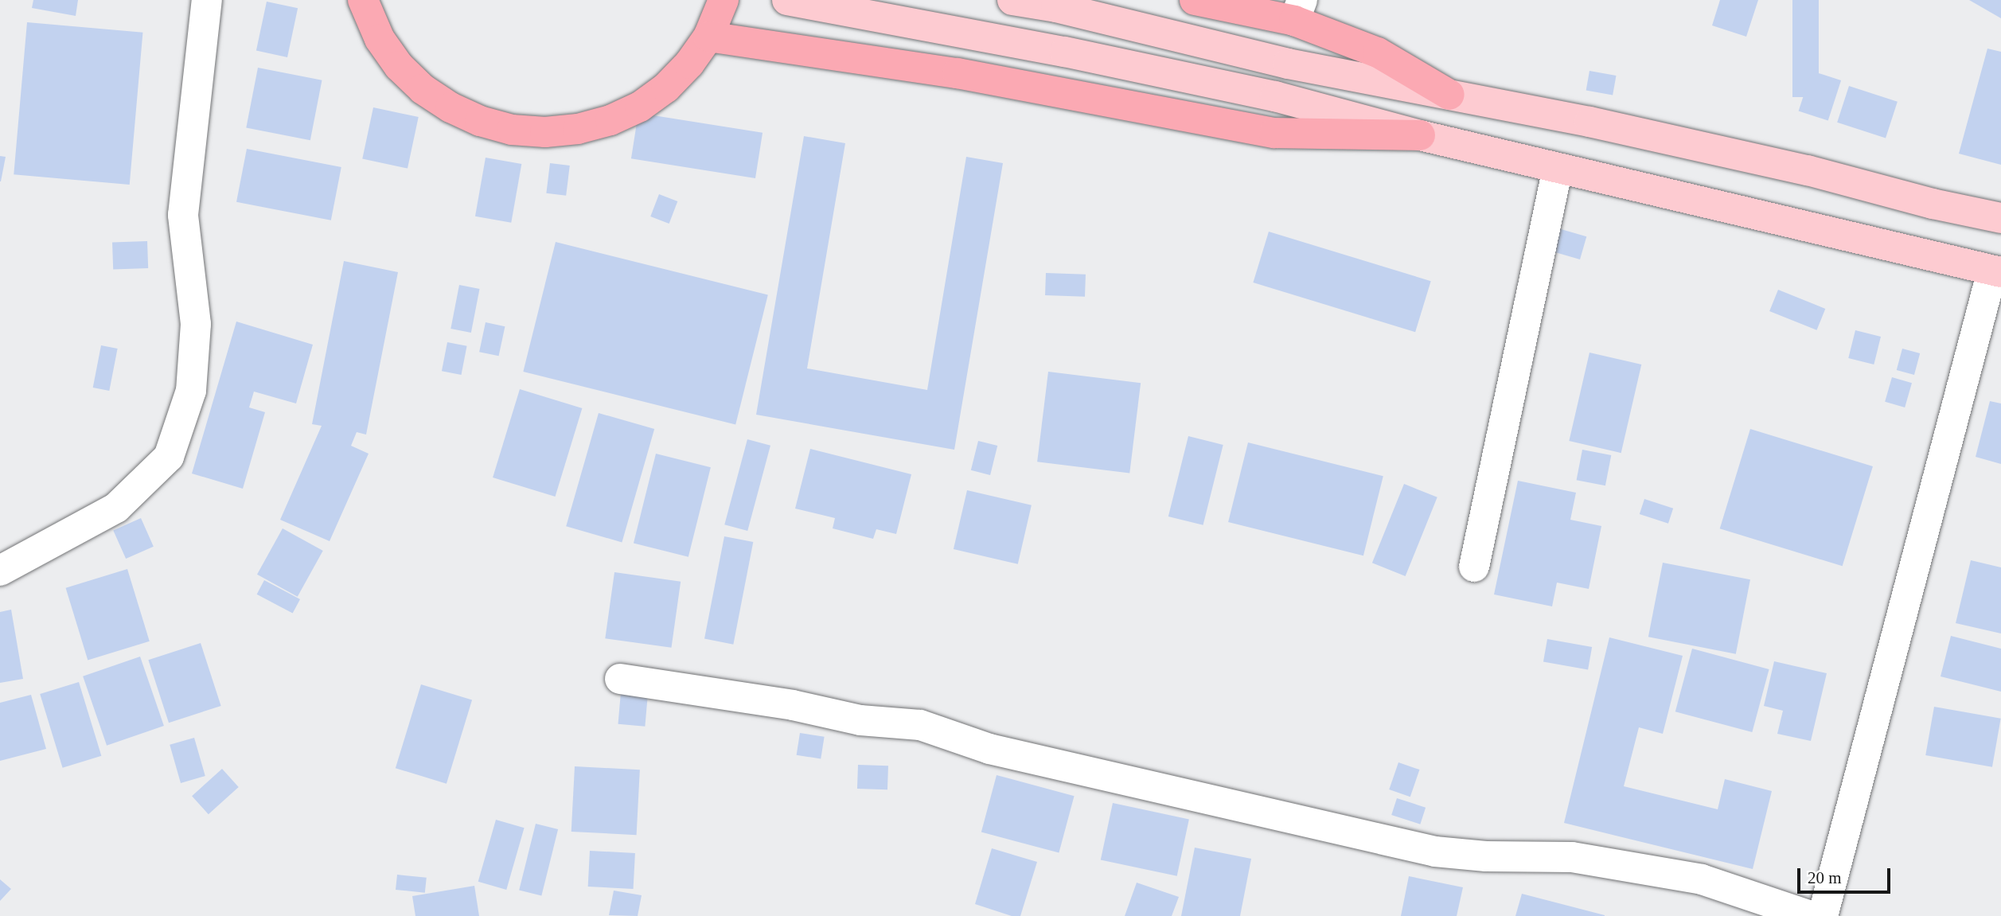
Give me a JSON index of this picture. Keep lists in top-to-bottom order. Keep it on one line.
{"scale_bar":"20 m"}
